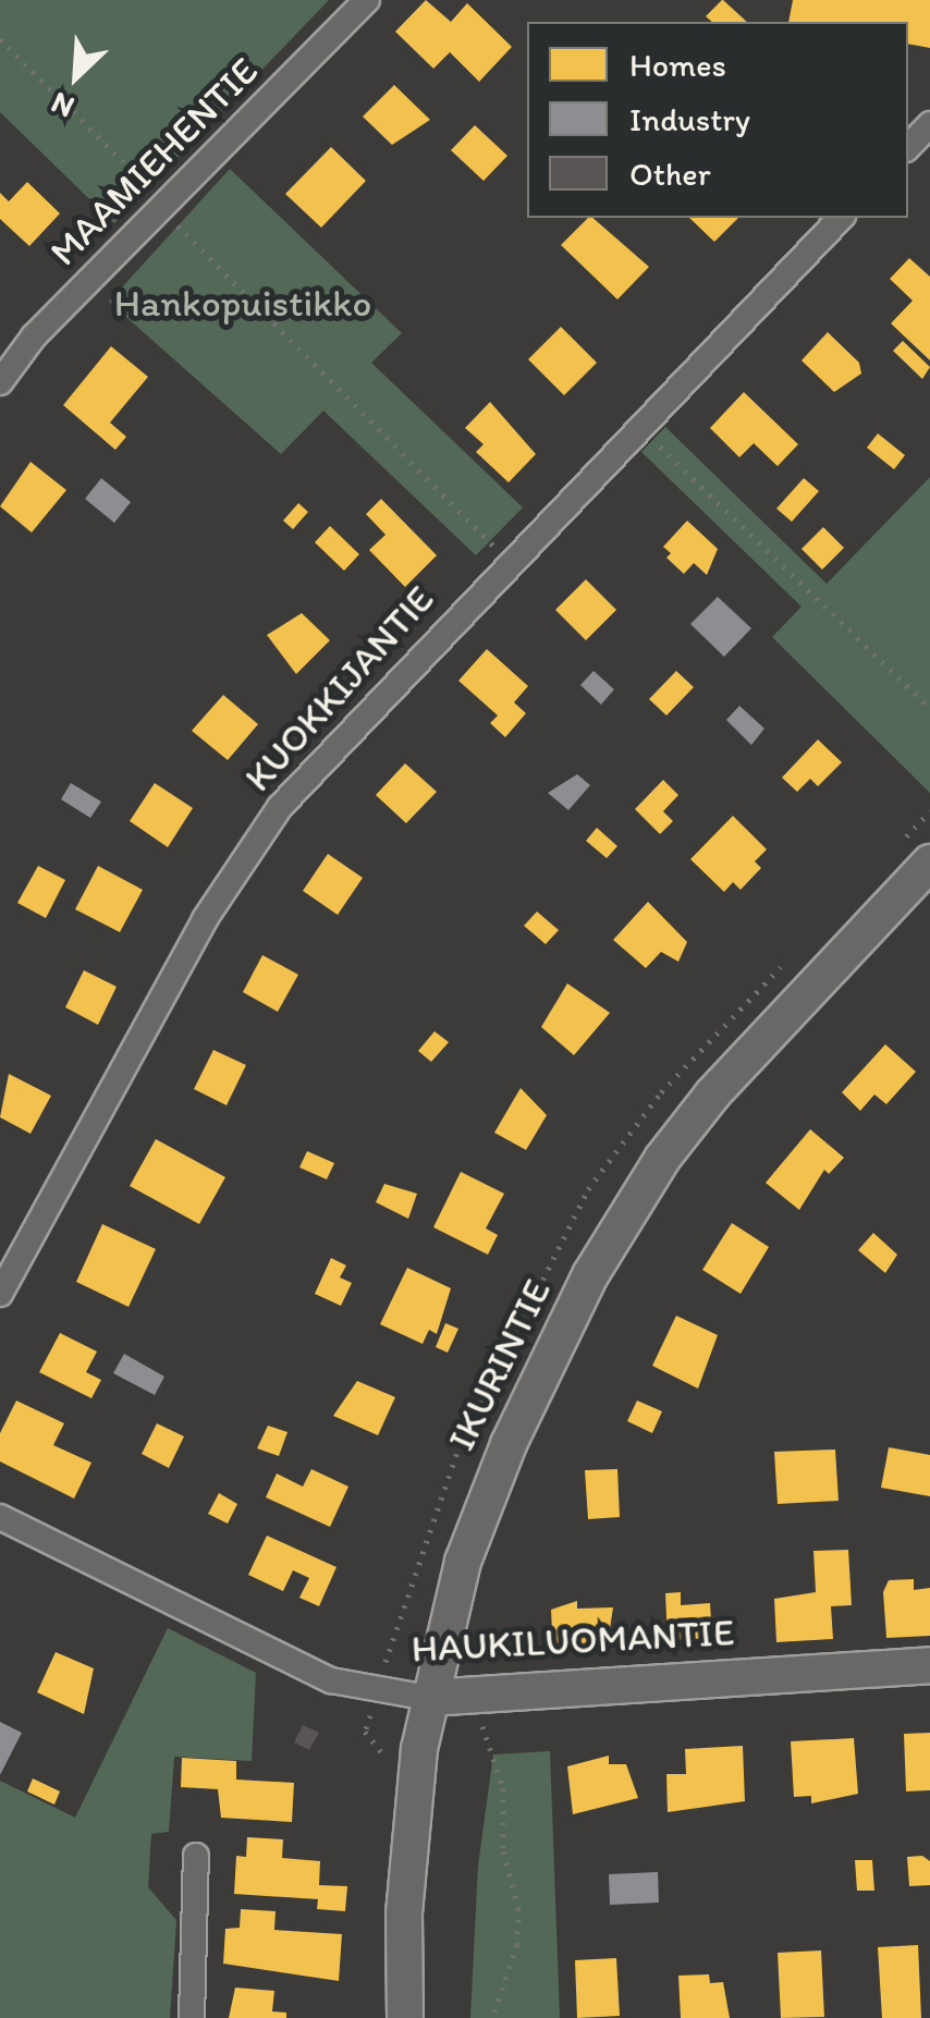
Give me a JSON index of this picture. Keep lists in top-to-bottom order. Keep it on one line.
{"streets":{"main road":["IKURINTIE","HAUKILUOMANTIE"],"street":["MAAMIEHENTIE","KUOKKIJANTIE"]},"crossings":[["IKURINTIE","HAUKILUOMANTIE"]],"parks":["Hankopuistikko"],"legend":["Homes","Industry","Other"],"north":"bottom left"}
